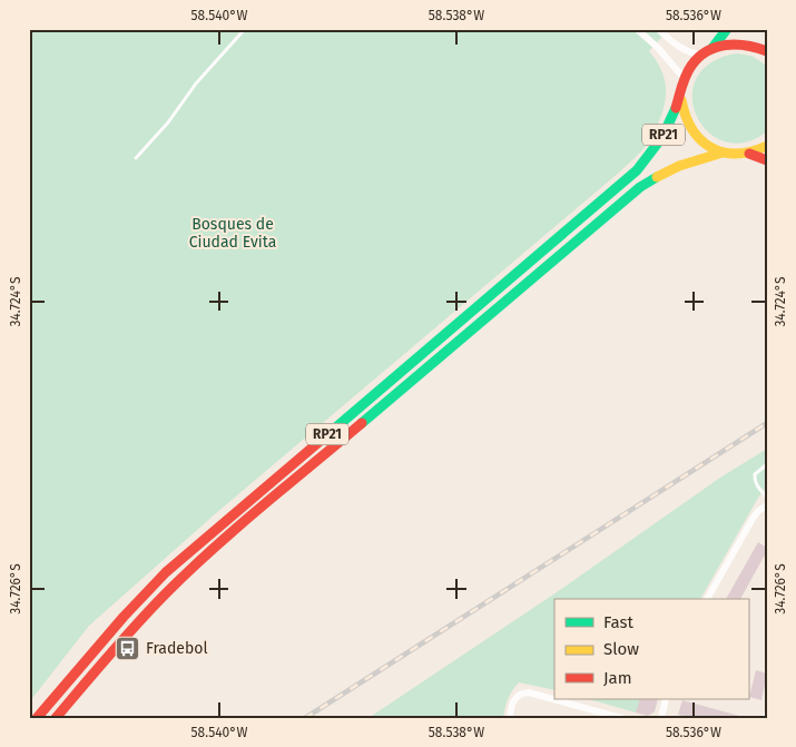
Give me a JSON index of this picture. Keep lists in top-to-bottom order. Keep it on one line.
{"streets":{"main road":["RP21"]},"parks":["Bosques de Ciudad Evita"],"places":{"bus stop":["Fradebol"]},"legend":["Fast","Slow","Jam"],"coordinates":["58.540°W","58.538°W","58.536°W","34.724°S","34.726°S"]}
